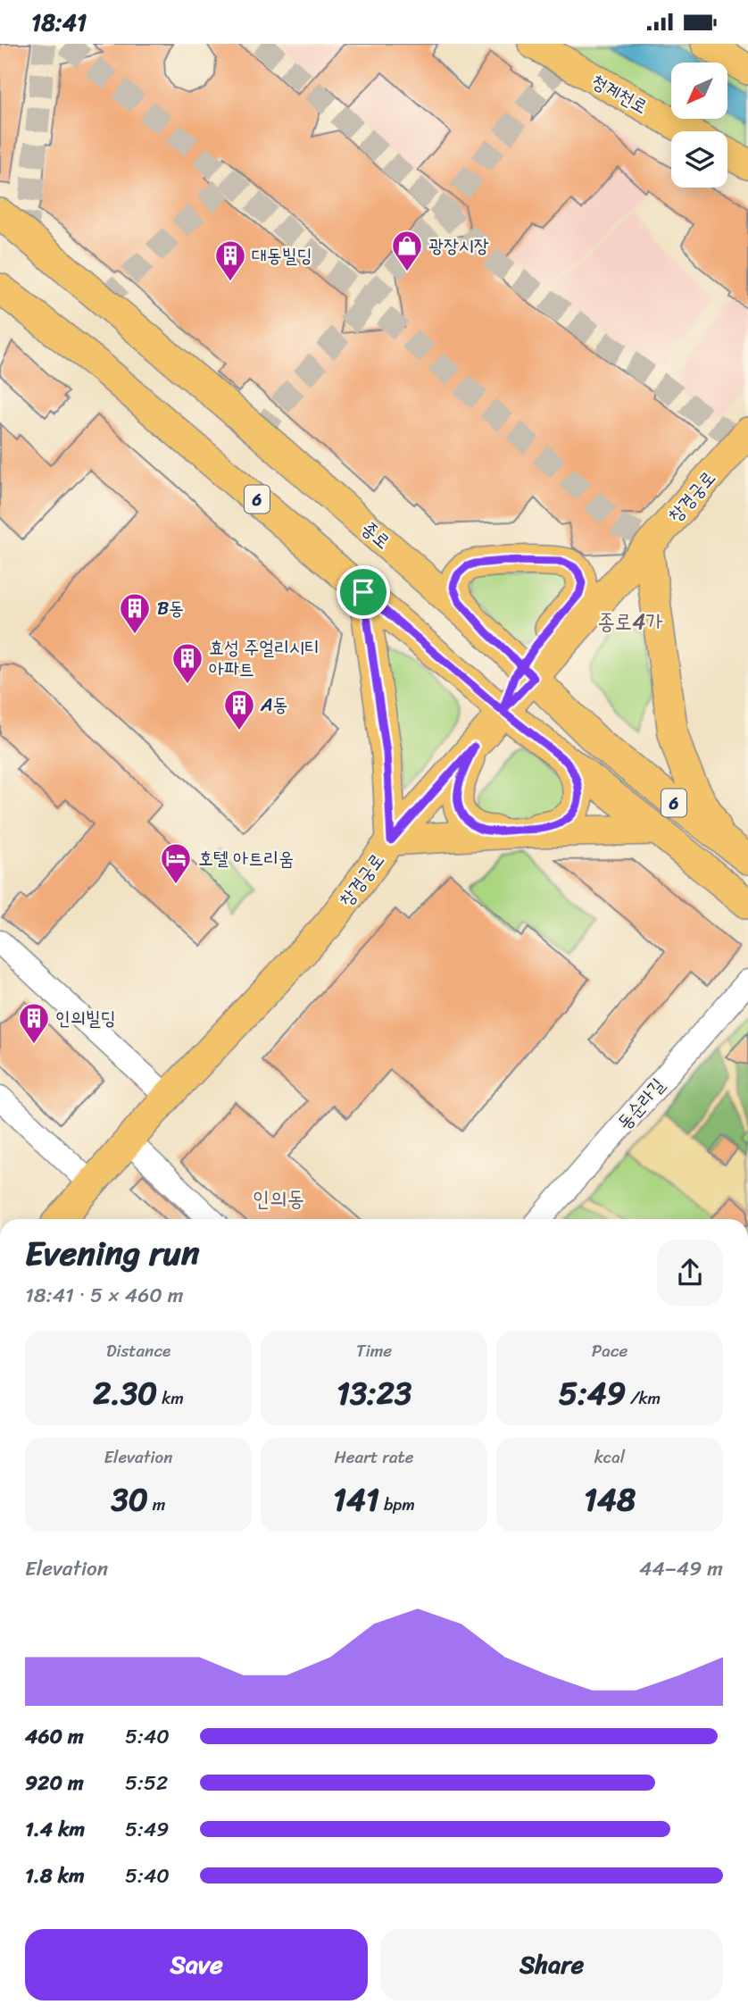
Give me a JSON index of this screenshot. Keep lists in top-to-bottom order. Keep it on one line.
{"streets":{"main road":["청계천로","창경궁로","6","종로"],"street":["동순라길"]},"crossings":[["창경궁로","6"],["창경궁로","종로"]],"districts":["종로4가","인의동"],"places":{"shop":["광장시장"],"building":["대동빌딩","B동","효성 주얼리시티 아파트","A동","인의빌딩"],"hotel":["호텔 아트리움"]},"north":"bottom left","page":{"status":"18:41","heading":["Evening run","18:41 · 5 × 460 m"],"stats":[["Distance","2.30 km"],["Time","13:23"],["Pace","5:49 /km"],["Elevation","30 m"],["Heart rate","141 bpm"],["kcal","148"]],"chart":["Elevation","44–49 m"],"list":[{"name":"460 m","note":"5:40"},{"name":"920 m","note":"5:52"},{"name":"1.4 km","note":"5:49"},{"name":"1.8 km","note":"5:40"}],"buttons":["Save","Share"]}}
